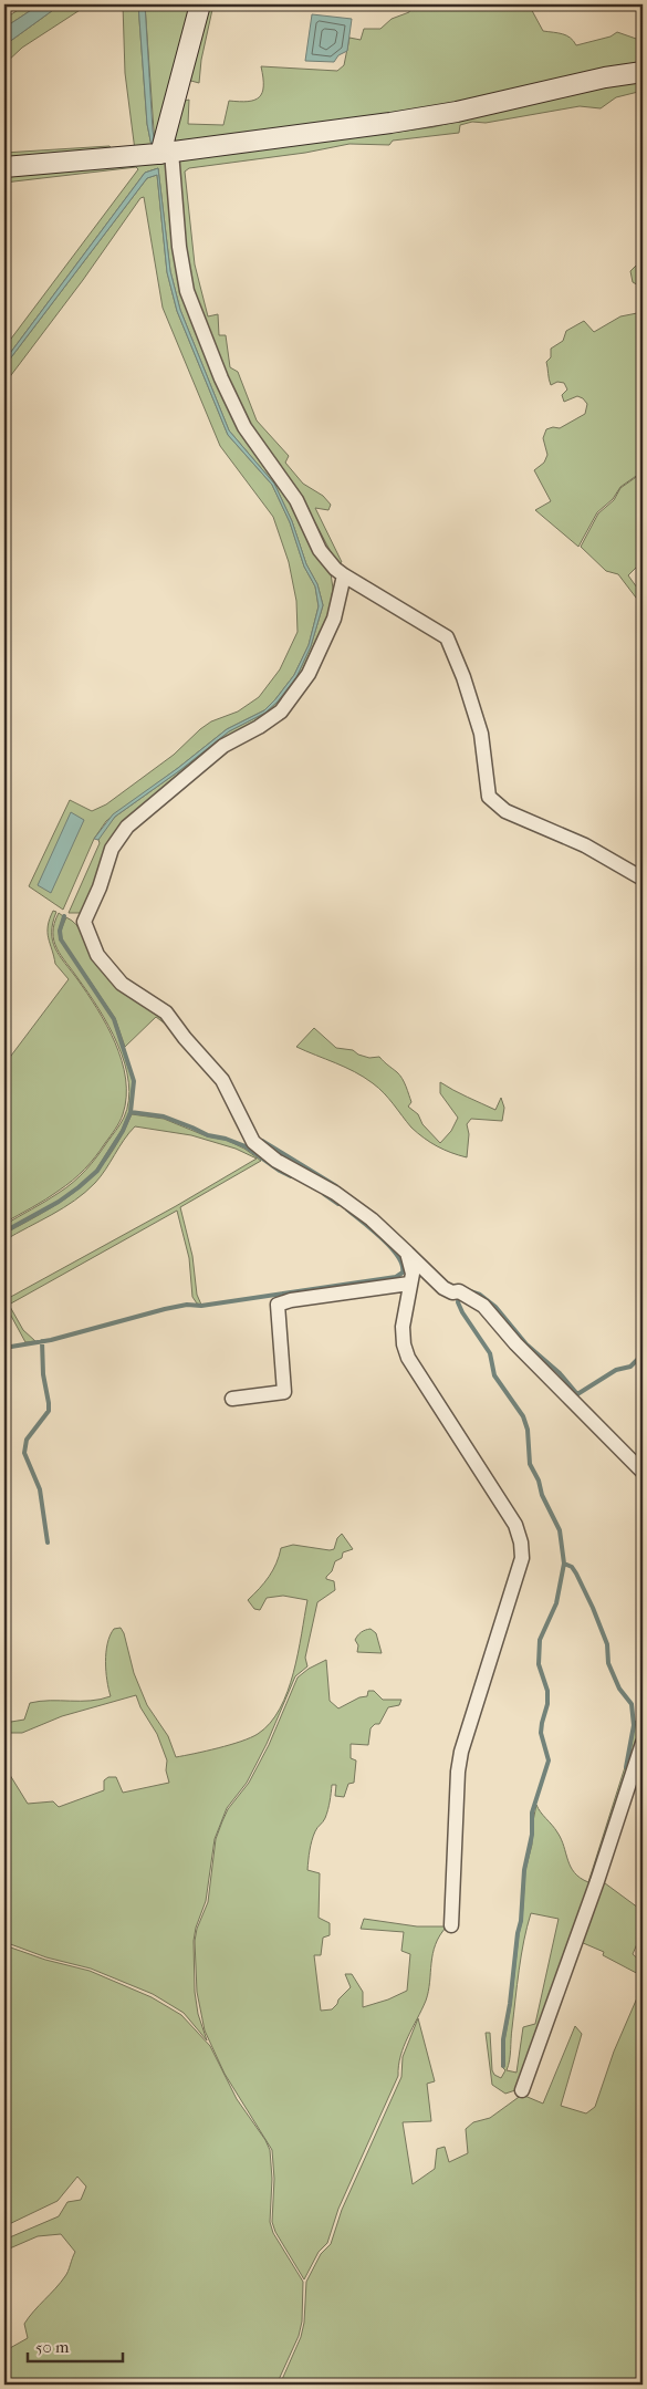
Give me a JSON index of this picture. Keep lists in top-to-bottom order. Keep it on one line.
{"scale_bar":"50 m"}
